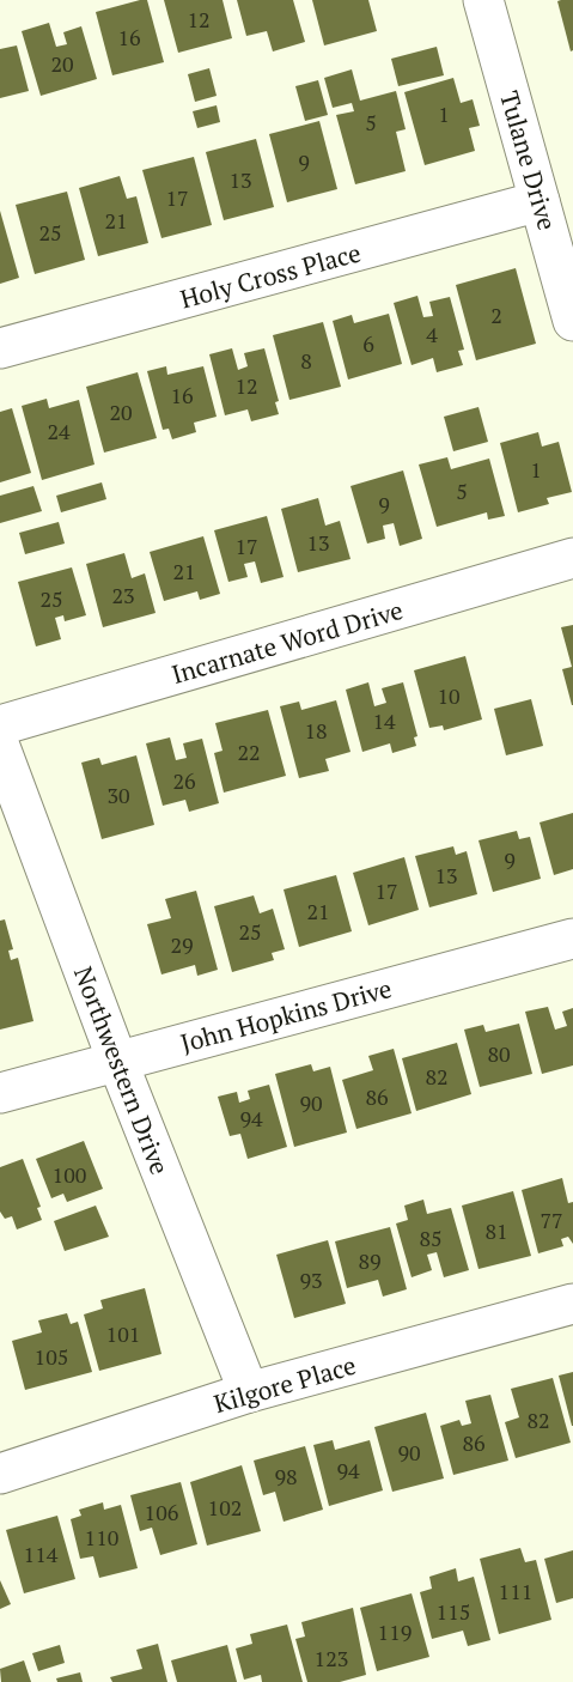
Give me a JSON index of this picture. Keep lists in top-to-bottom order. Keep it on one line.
{"streets":{"street":["Tulane Drive","Holy Cross Place","Incarnate Word Drive","John Hopkins Drive","Northwestern Drive","Kilgore Place"]},"crossings":[["Tulane Drive","Holy Cross Place"],["John Hopkins Drive","Northwestern Drive"],["Northwestern Drive","Kilgore Place"]],"house_numbers":["12","16","20","1","5","9","13","17","21","25","2","4","6","8","12","16","20","24","1","5","9","13","17","21","23","25","10","14","18","22","26","30","9","13","17","21","25","29","80","82","86","90","94","100","77","81","85","89","93","101","105","82","86","90","94","98","102","106","110","114","111","115","119","123"]}
